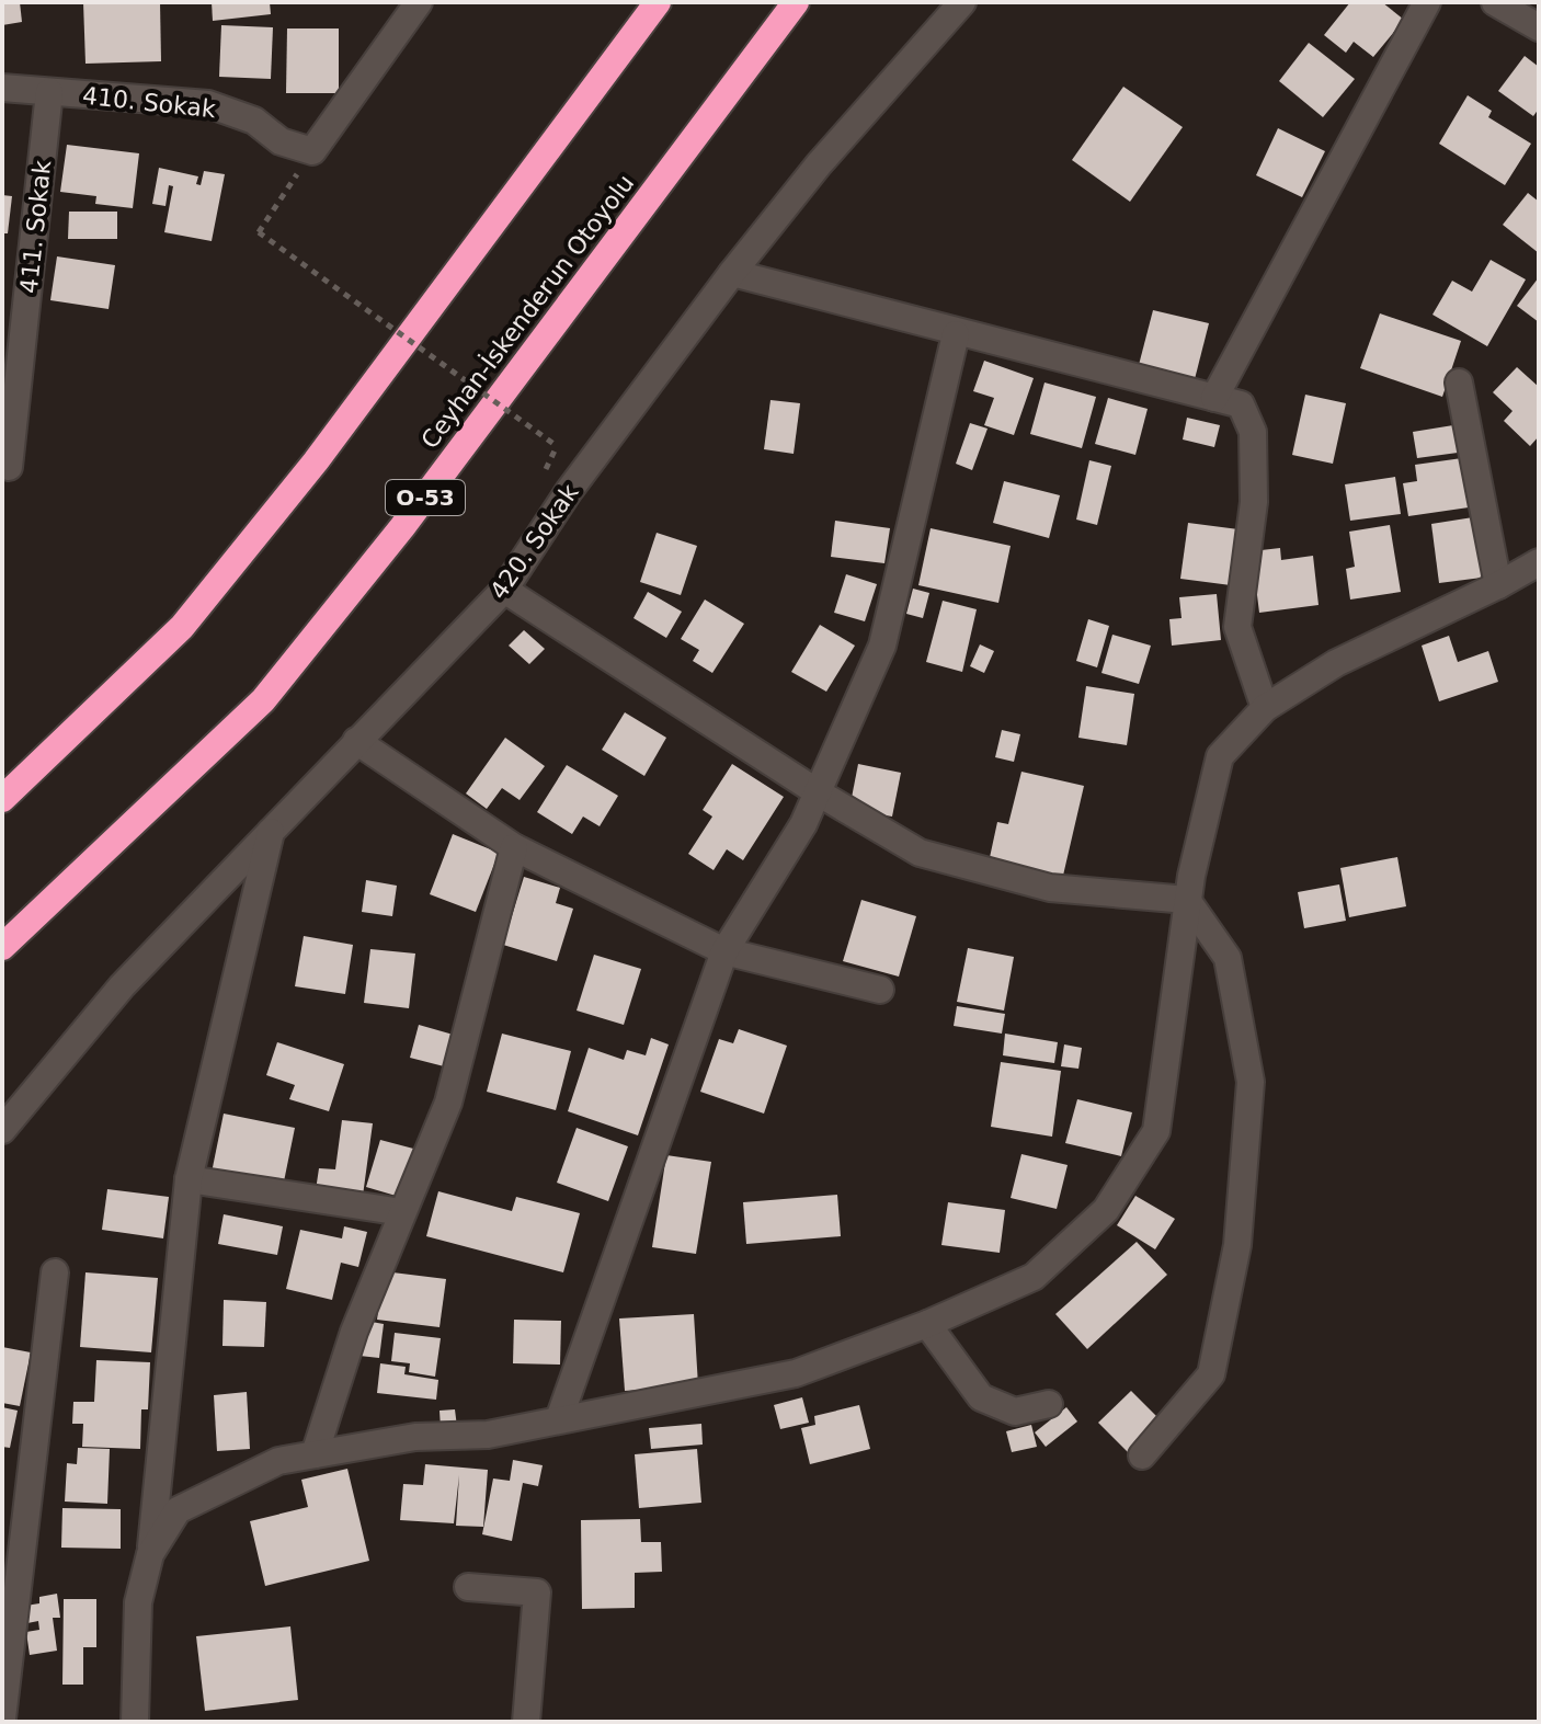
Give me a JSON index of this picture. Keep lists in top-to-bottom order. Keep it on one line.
{"streets":{"highway":["Ceyhan-İskenderun Otoyolu","O-53"],"street":["410. Sokak","411. Sokak","420. Sokak"]},"crossings":[["410. Sokak","411. Sokak"]]}
